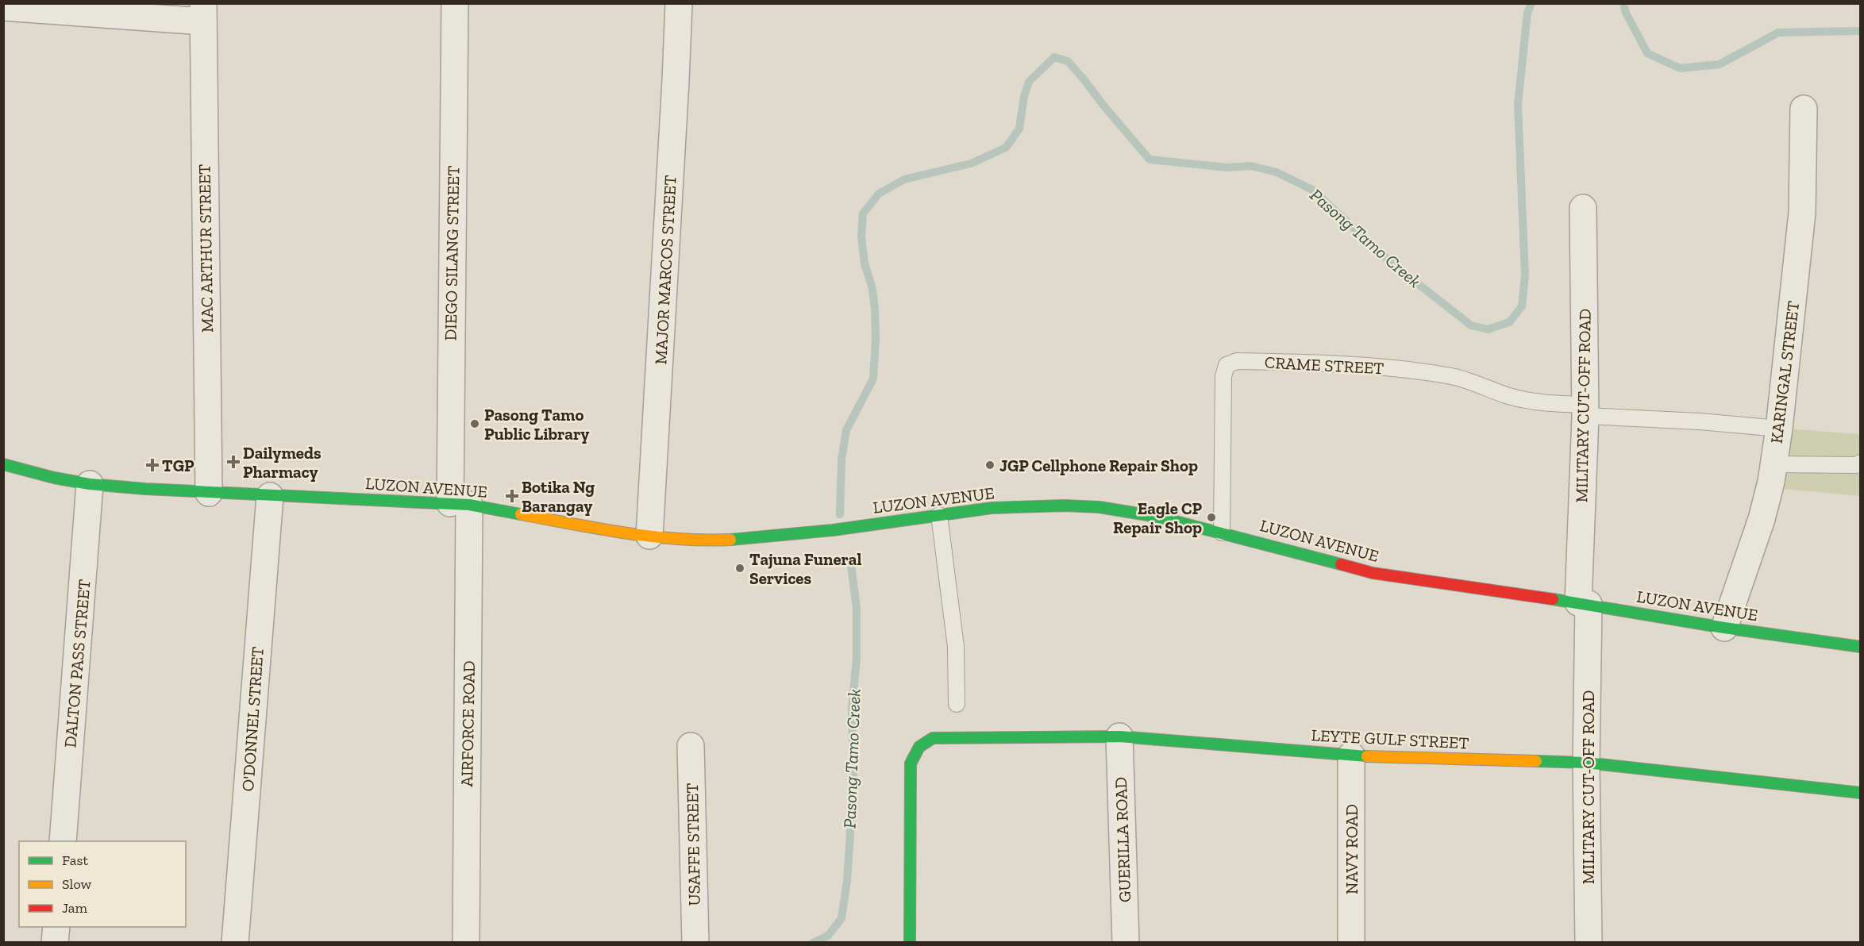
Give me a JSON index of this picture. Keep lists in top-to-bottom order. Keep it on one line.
{"streets":{"main road":["LUZON AVENUE","LEYTE GULF STREET"],"street":["MAC ARTHUR STREET","DIEGO SILANG STREET","MAJOR MARCOS STREET","KARINGAL STREET","MILITARY CUT-OFF ROAD","DALTON PASS STREET","O'DONNEL STREET","AIRFORCE ROAD","GUERILLA ROAD","USAFFE STREET","NAVY ROAD"],"lane":["CRAME STREET"]},"crossings":[["MAC ARTHUR STREET","LUZON AVENUE"],["DIEGO SILANG STREET","LUZON AVENUE"],["DIEGO SILANG STREET","AIRFORCE ROAD"],["MAJOR MARCOS STREET","LUZON AVENUE"],["CRAME STREET","MILITARY CUT-OFF ROAD"],["CRAME STREET","LUZON AVENUE"],["KARINGAL STREET","LUZON AVENUE"],["MILITARY CUT-OFF ROAD","LUZON AVENUE"],["MILITARY CUT-OFF ROAD","LEYTE GULF STREET"],["LUZON AVENUE","DALTON PASS STREET"],["LUZON AVENUE","O'DONNEL STREET"],["LUZON AVENUE","AIRFORCE ROAD"],["LEYTE GULF STREET","GUERILLA ROAD"],["LEYTE GULF STREET","NAVY ROAD"]],"water":["Pasong Tamo Creek"],"places":{"other":["Pasong Tamo Public Library","JGP Cellphone Repair Shop","Eagle CP Repair Shop","Tajuna Funeral Services"],"health":["Dailymeds Pharmacy","TGP","Botika Ng Barangay"]},"legend":["Fast","Slow","Jam"]}
